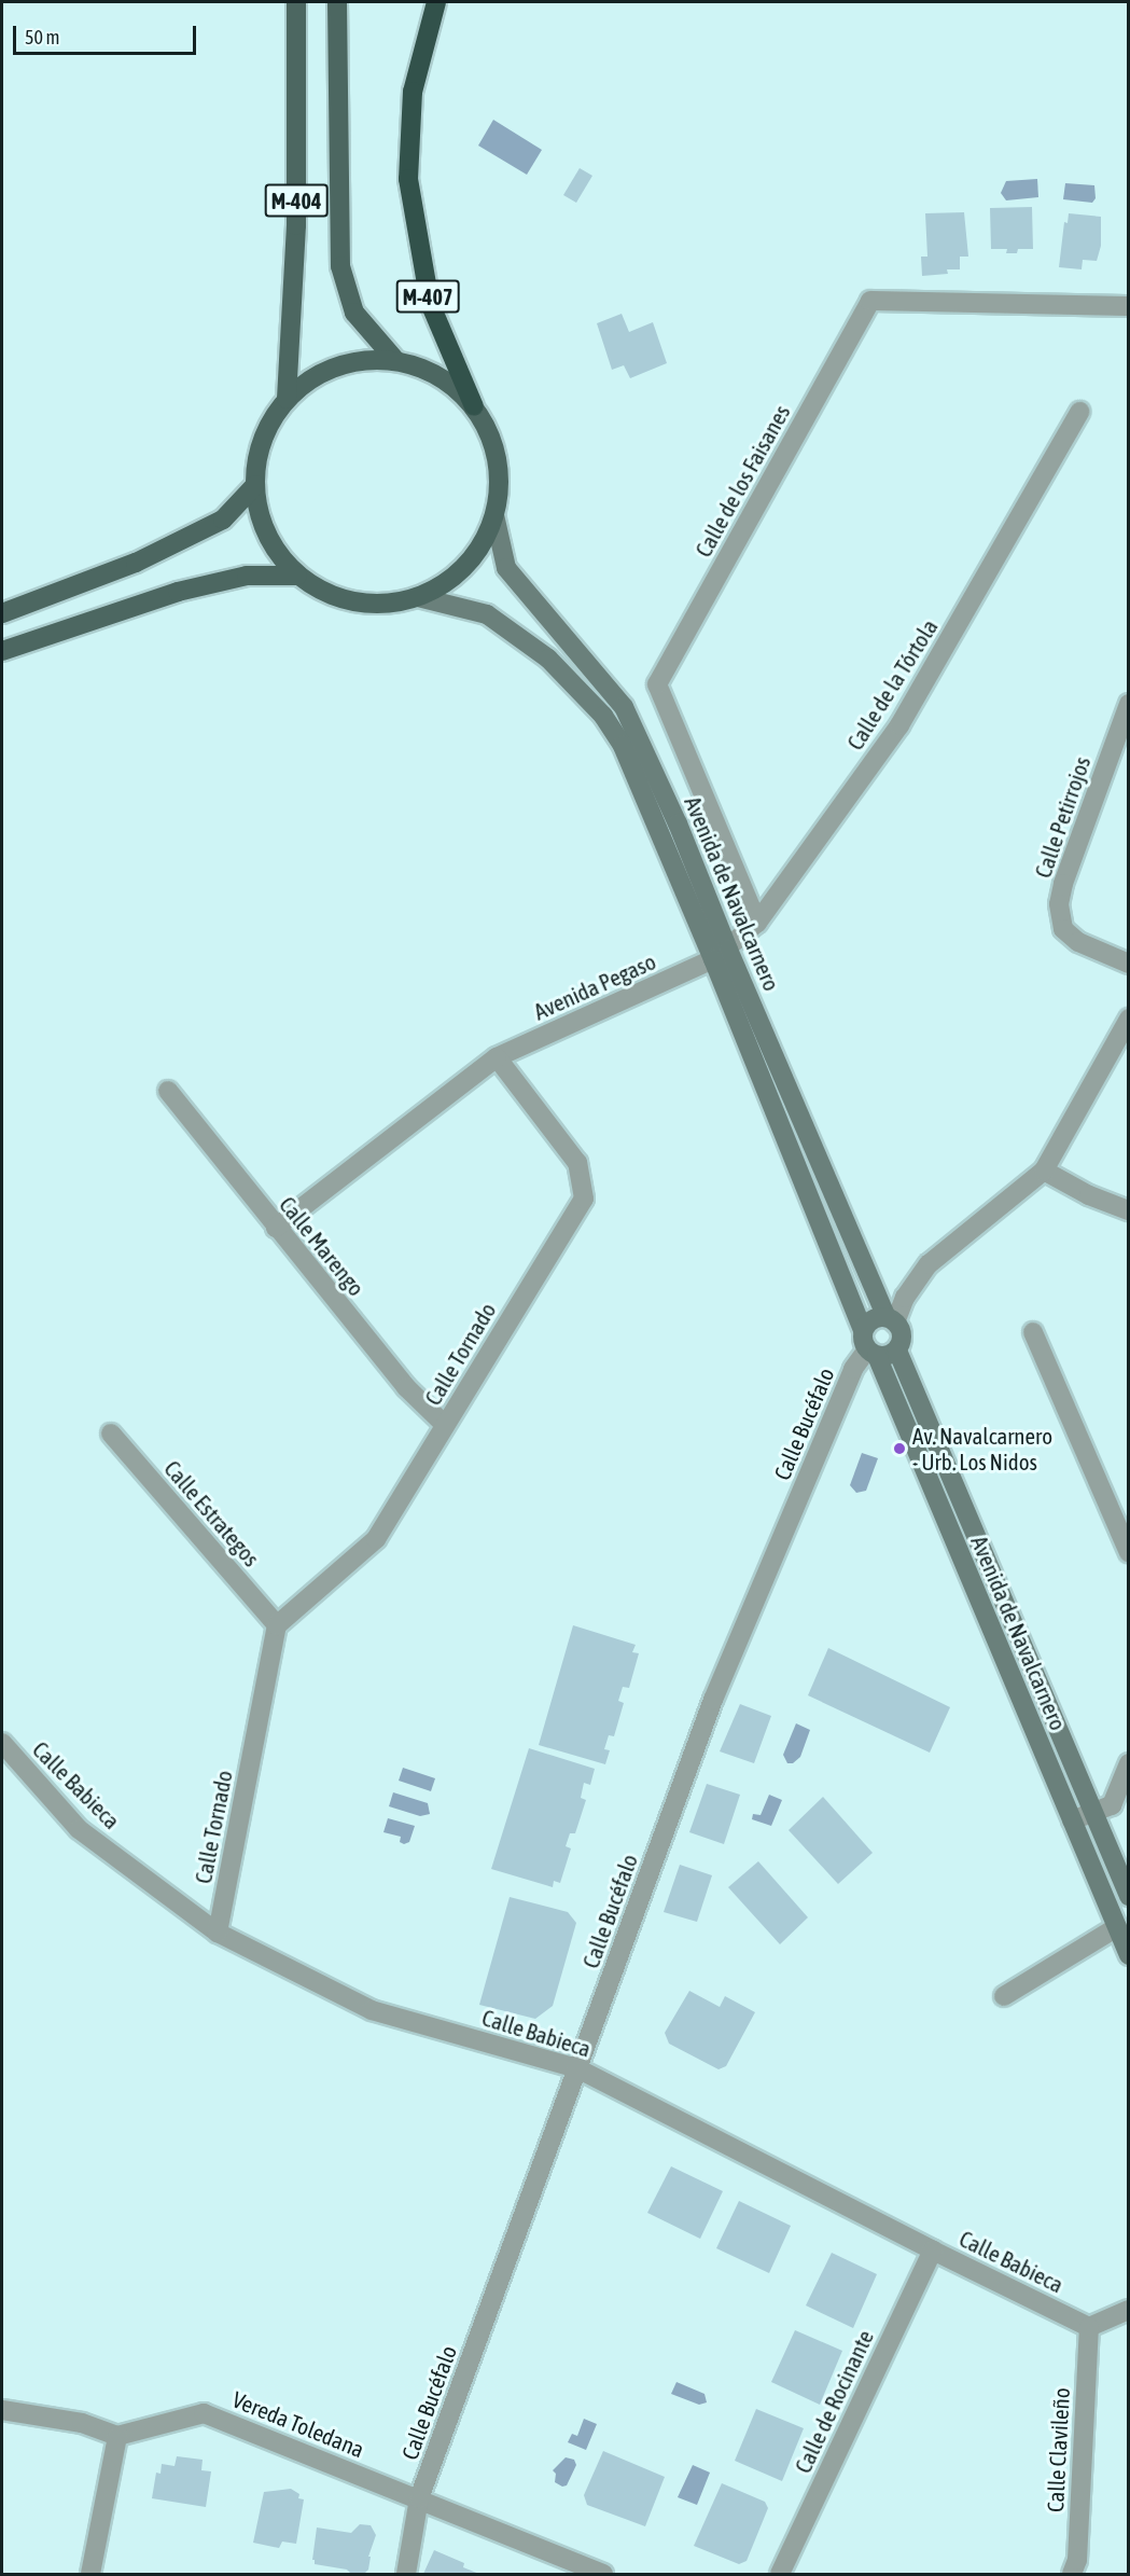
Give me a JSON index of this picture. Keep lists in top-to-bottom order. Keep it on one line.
{"streets":{"highway":["M-407"],"main road":["M-404"],"street":["Calle de los Faisanes","Calle de la Tórtola","Calle Petirrojos","Avenida de Navalcarnero","Avenida Pegaso","Calle Marengo","Calle Tornado","Calle Bucéfalo","Calle Estrategos","Calle Babieca","Calle de Rocinante","Vereda Toledana","Calle Clavileño"]},"crossings":[["Calle de los Faisanes","Calle de la Tórtola"],["Calle de la Tórtola","Avenida de Navalcarnero"],["Calle de la Tórtola","Avenida Pegaso"],["Avenida de Navalcarnero","Avenida Pegaso"],["Avenida de Navalcarnero","Calle Bucéfalo"],["Avenida Pegaso","Calle Tornado"],["Calle Marengo","Calle Tornado"],["Calle Tornado","Calle Estrategos"],["Calle Tornado","Calle Babieca"],["Calle Bucéfalo","Calle Babieca"],["Calle Bucéfalo","Vereda Toledana"],["Calle Babieca","Calle de Rocinante"],["Calle Babieca","Calle Clavileño"]],"places":["Av. Navalcarnero - Urb. Los Nidos"],"scale_bar":"50 m"}
